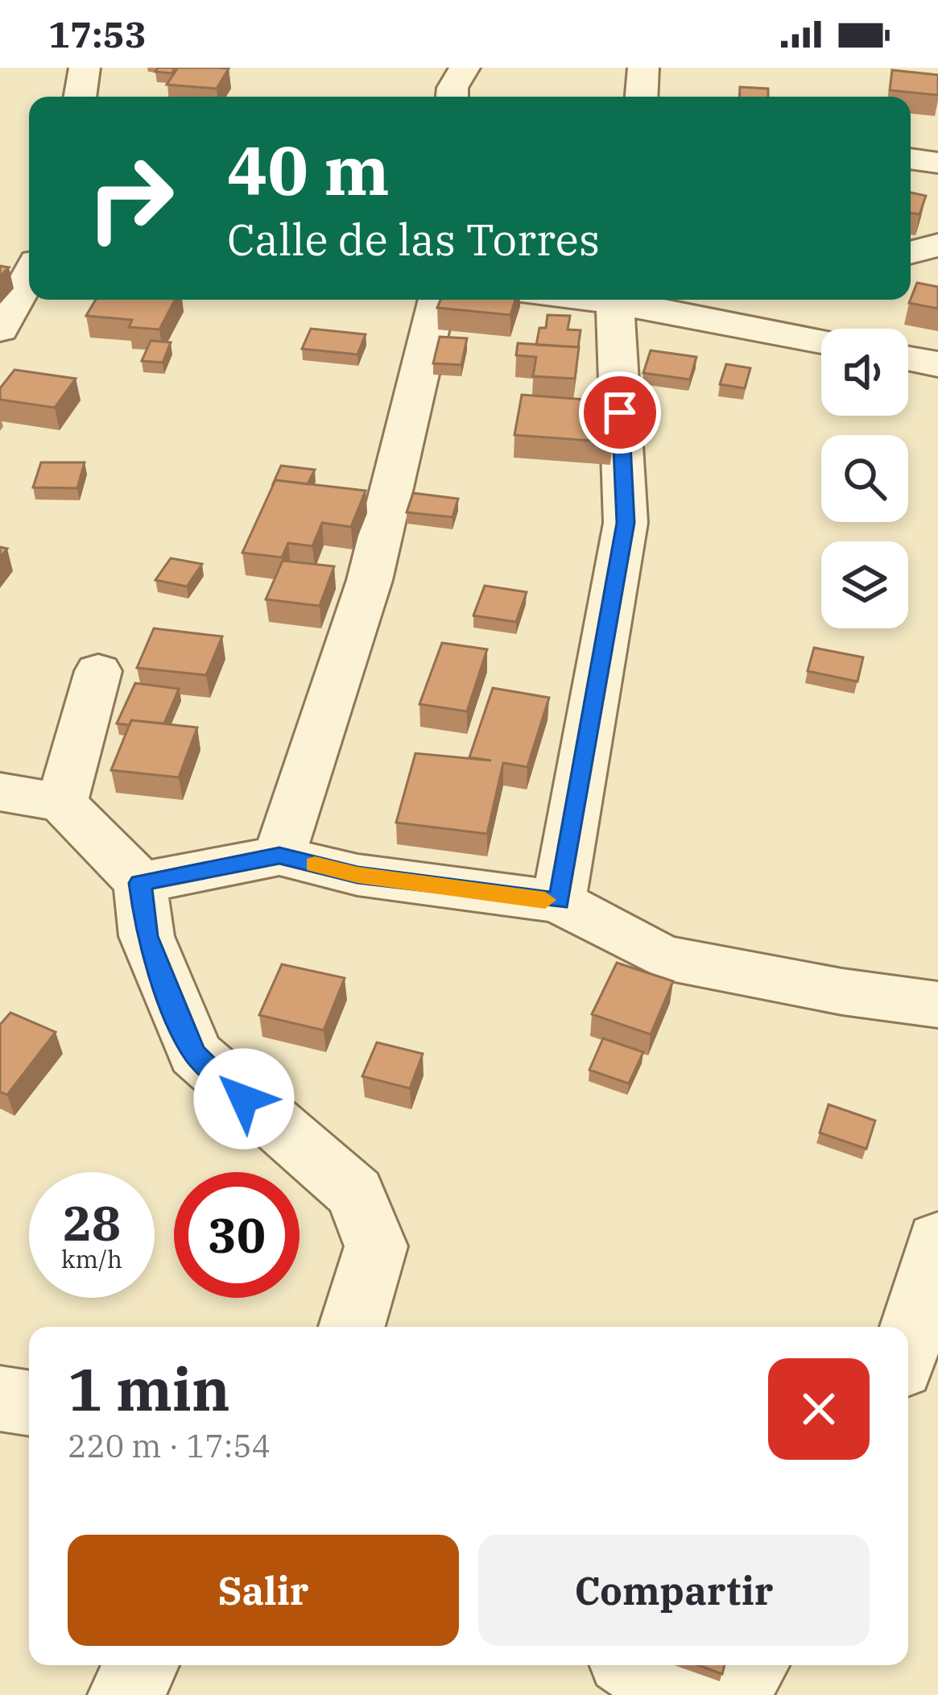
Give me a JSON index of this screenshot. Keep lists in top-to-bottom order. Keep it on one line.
{"page":{"status":"17:53","turn":["40 m","Calle de las Torres"],"speed":"28 km/h","limit":"30","heading":["1 min","220 m · 17:54"],"buttons":["Salir","Compartir"]}}
